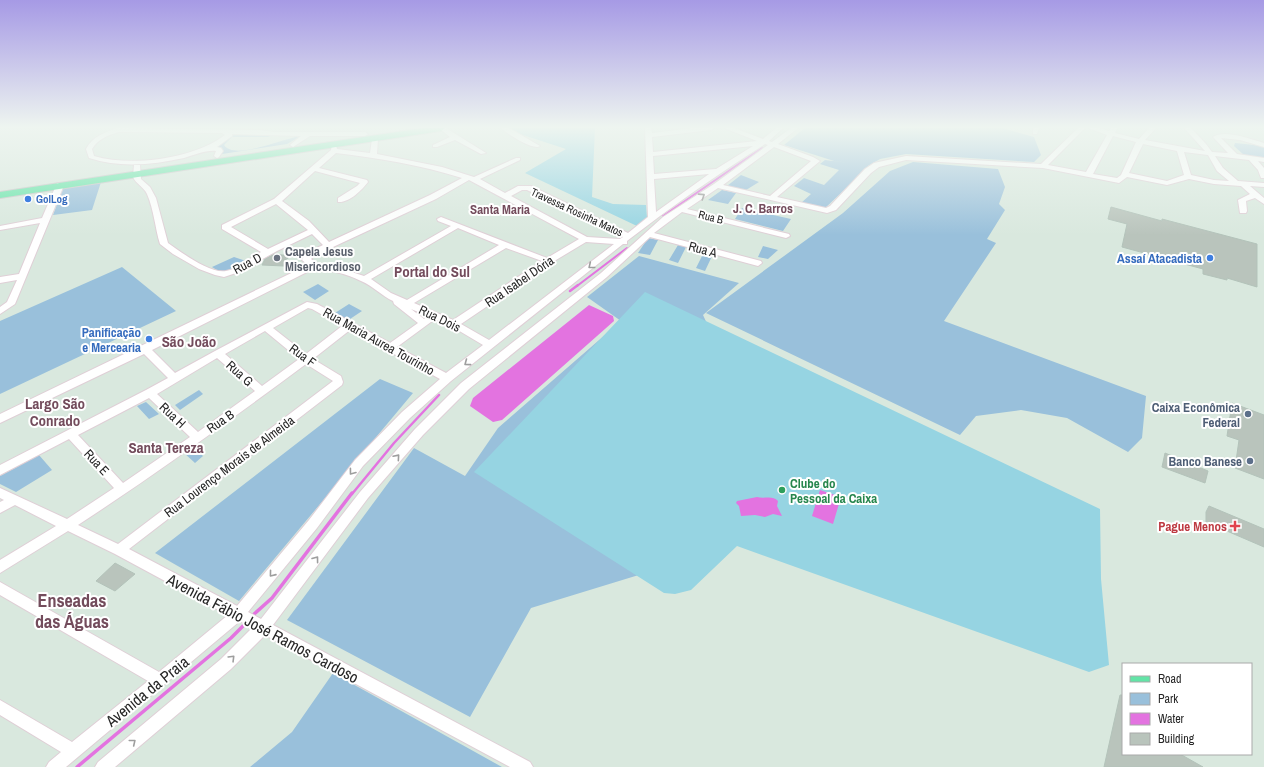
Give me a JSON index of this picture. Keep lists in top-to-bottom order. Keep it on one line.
{"streets":{"street":["Travessa Rosinha Matos","Rua B","Rua A","Rua D","Rua Isabel Dória","Rua Dois","Rua Maria Aurea Tourinho","Rua F","Rua G","Rua H","Rua E","Rua Lourenço Morais de Almeida","Avenida Fábio José Ramos Cardoso","Avenida da Praia"]},"crossings":[["Travessa Rosinha Matos","Avenida da Praia"],["Rua B","Rua Maria Aurea Tourinho"],["Rua B","Rua F"],["Rua B","Rua G"],["Rua B","Rua H"],["Rua B","Rua E"],["Rua B","Avenida Fábio José Ramos Cardoso"],["Rua Isabel Dória","Rua Dois"],["Rua Dois","Avenida da Praia"],["Rua Maria Aurea Tourinho","Rua F"],["Rua Maria Aurea Tourinho","Avenida da Praia"],["Rua F","Rua Lourenço Morais de Almeida"],["Rua Lourenço Morais de Almeida","Avenida Fábio José Ramos Cardoso"],["Avenida Fábio José Ramos Cardoso","Avenida da Praia"]],"districts":["J. C. Barros","Santa Maria","Portal do Sul","São João","Largo São Conrado","Santa Tereza","Enseadas das Águas"],"places":{"other":["GolLog","Capela Jesus Misericordioso","Assaí Atacadista","Panificação e Mercearia","Caixa Econômica Federal","Banco Banese","Clube do Pessoal da Caixa"],"health":["Pague Menos"]},"legend":["Road","Park","Water","Building"]}
